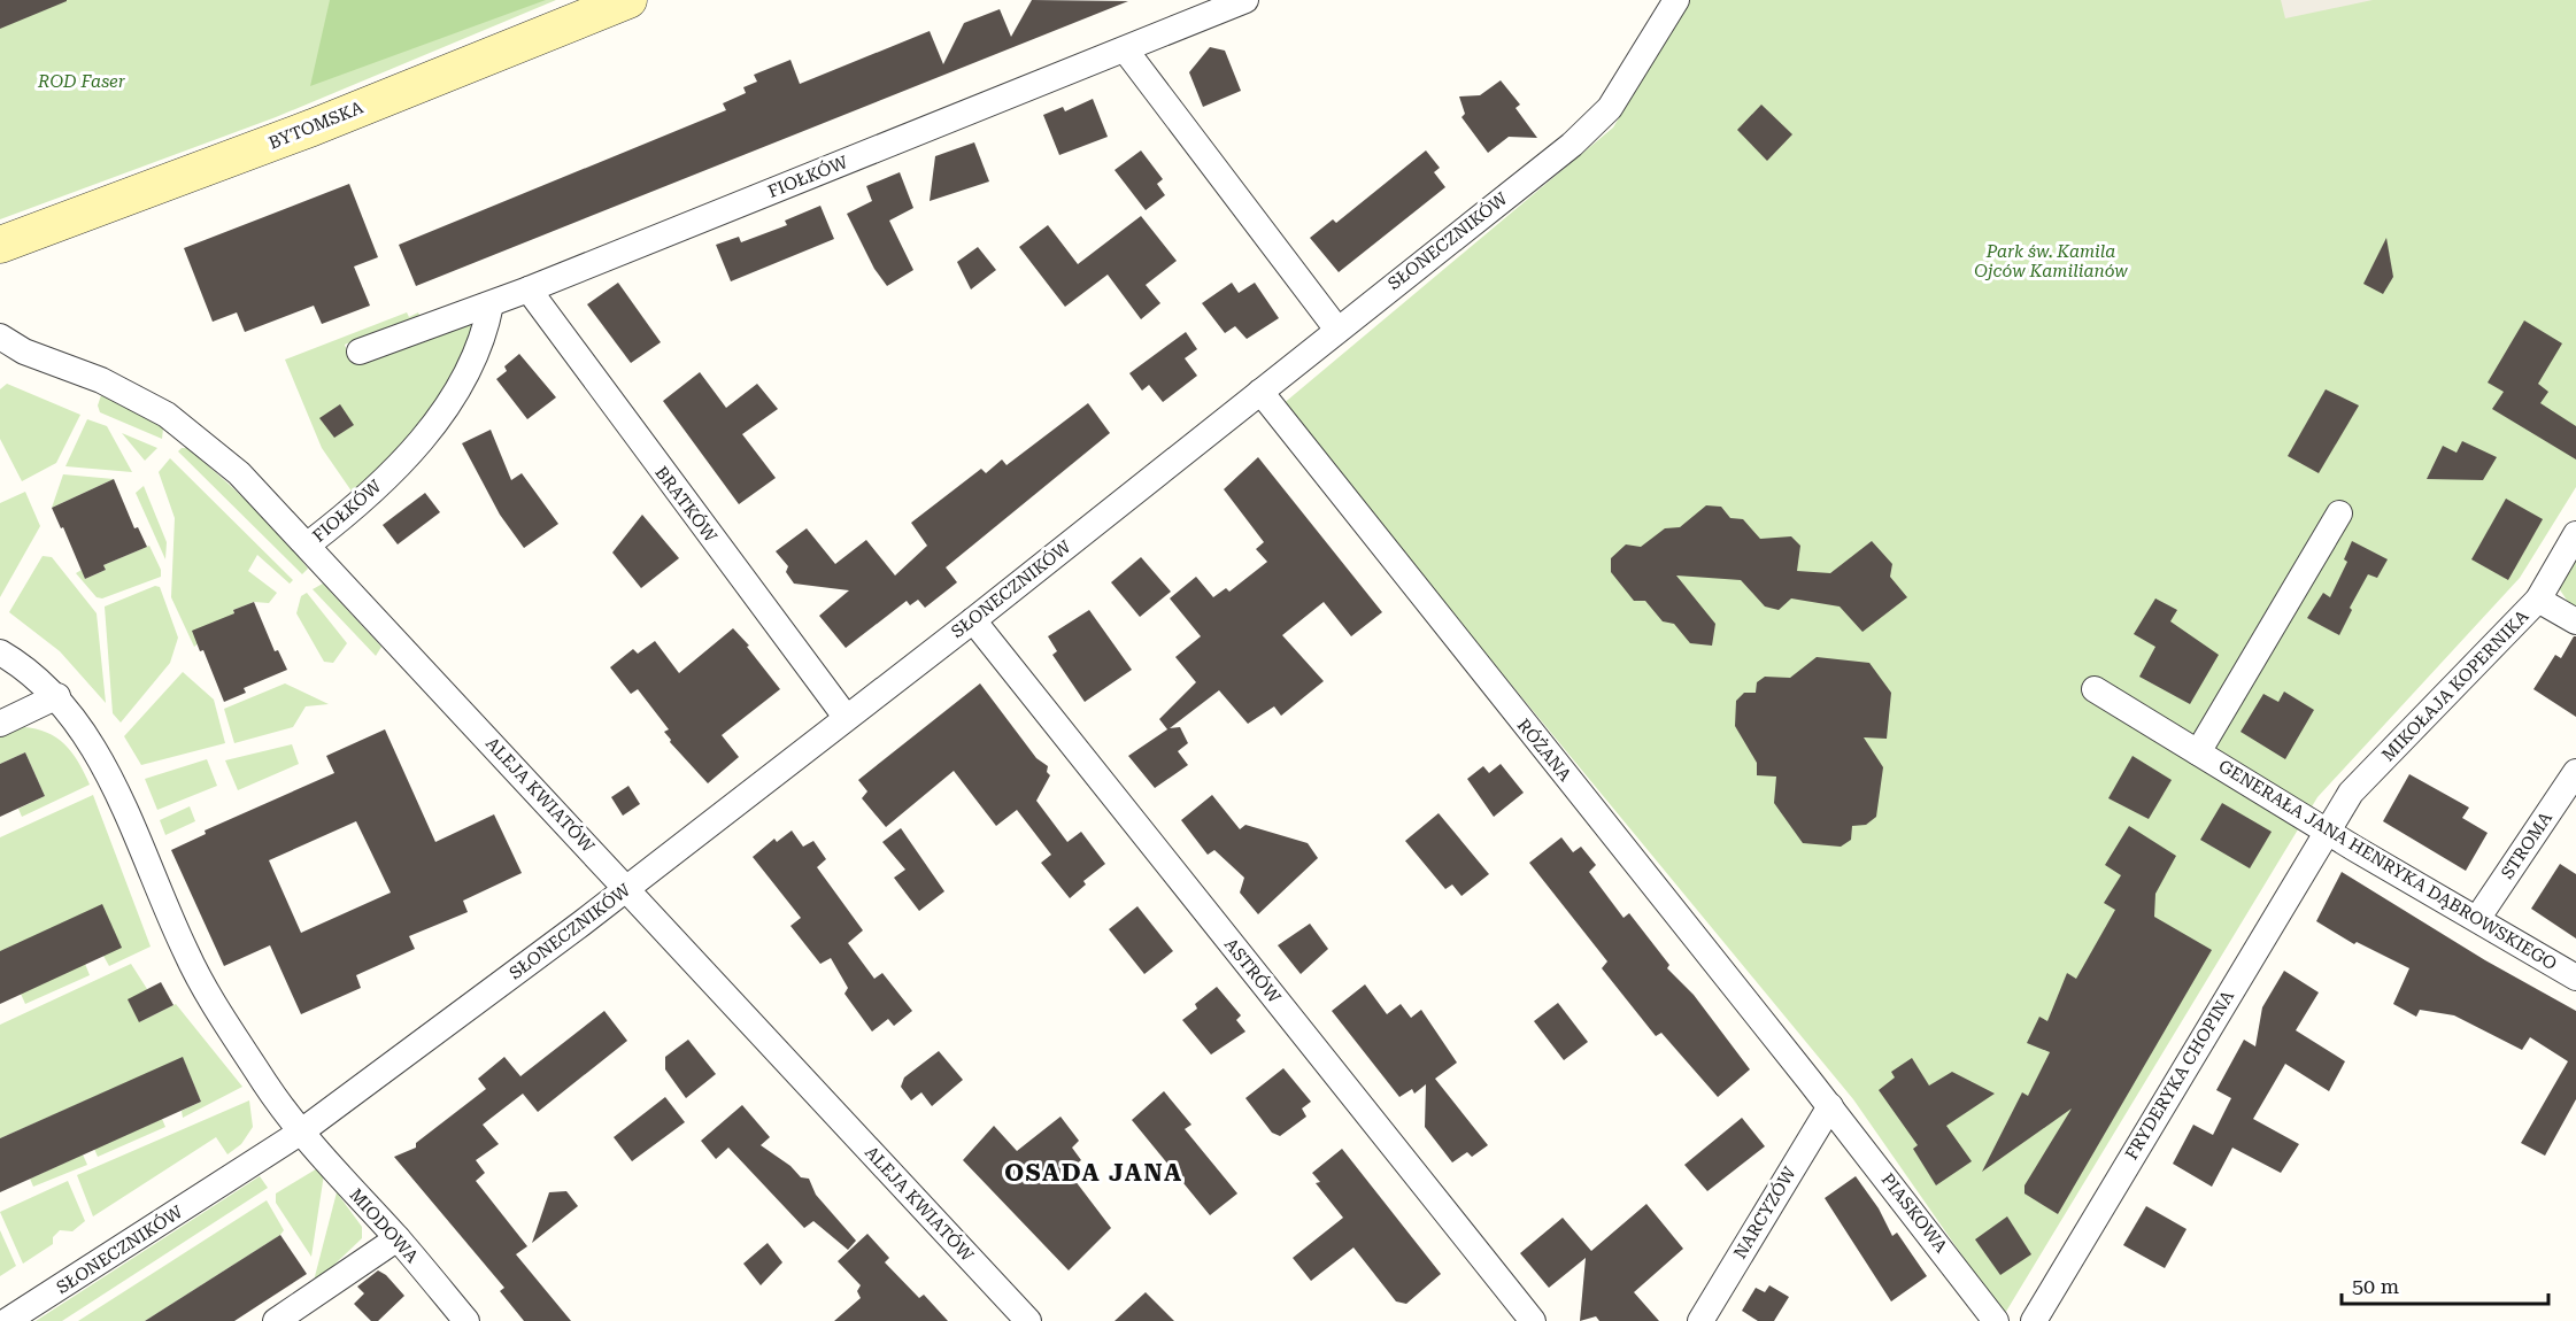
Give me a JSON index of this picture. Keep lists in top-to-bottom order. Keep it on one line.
{"streets":{"street":["BYTOMSKA","FIOŁKÓW","SŁONECZNIKÓW","BRATKÓW","MIKOŁAJA KOPERNIKA","RÓŻANA","ALEJA KWIATÓW","STROMA","GENERAŁA JANA HENRYKA DĄBROWSKIEGO","ASTRÓW","FRYDERYKA CHOPINA","NARCYZÓW","PIASKOWA","MIODOWA"]},"crossings":[["FIOŁKÓW","BRATKÓW"],["FIOŁKÓW","ALEJA KWIATÓW"],["SŁONECZNIKÓW","BRATKÓW"],["SŁONECZNIKÓW","RÓŻANA"],["SŁONECZNIKÓW","ALEJA KWIATÓW"],["SŁONECZNIKÓW","ASTRÓW"],["SŁONECZNIKÓW","MIODOWA"],["MIKOŁAJA KOPERNIKA","GENERAŁA JANA HENRYKA DĄBROWSKIEGO"],["MIKOŁAJA KOPERNIKA","FRYDERYKA CHOPINA"],["RÓŻANA","NARCYZÓW"],["RÓŻANA","PIASKOWA"],["STROMA","GENERAŁA JANA HENRYKA DĄBROWSKIEGO"],["GENERAŁA JANA HENRYKA DĄBROWSKIEGO","FRYDERYKA CHOPINA"],["NARCYZÓW","PIASKOWA"]],"districts":["OSADA JANA"],"parks":["ROD Faser","Park św. Kamila Ojców Kamilianów"],"scale_bar":"50 m"}
